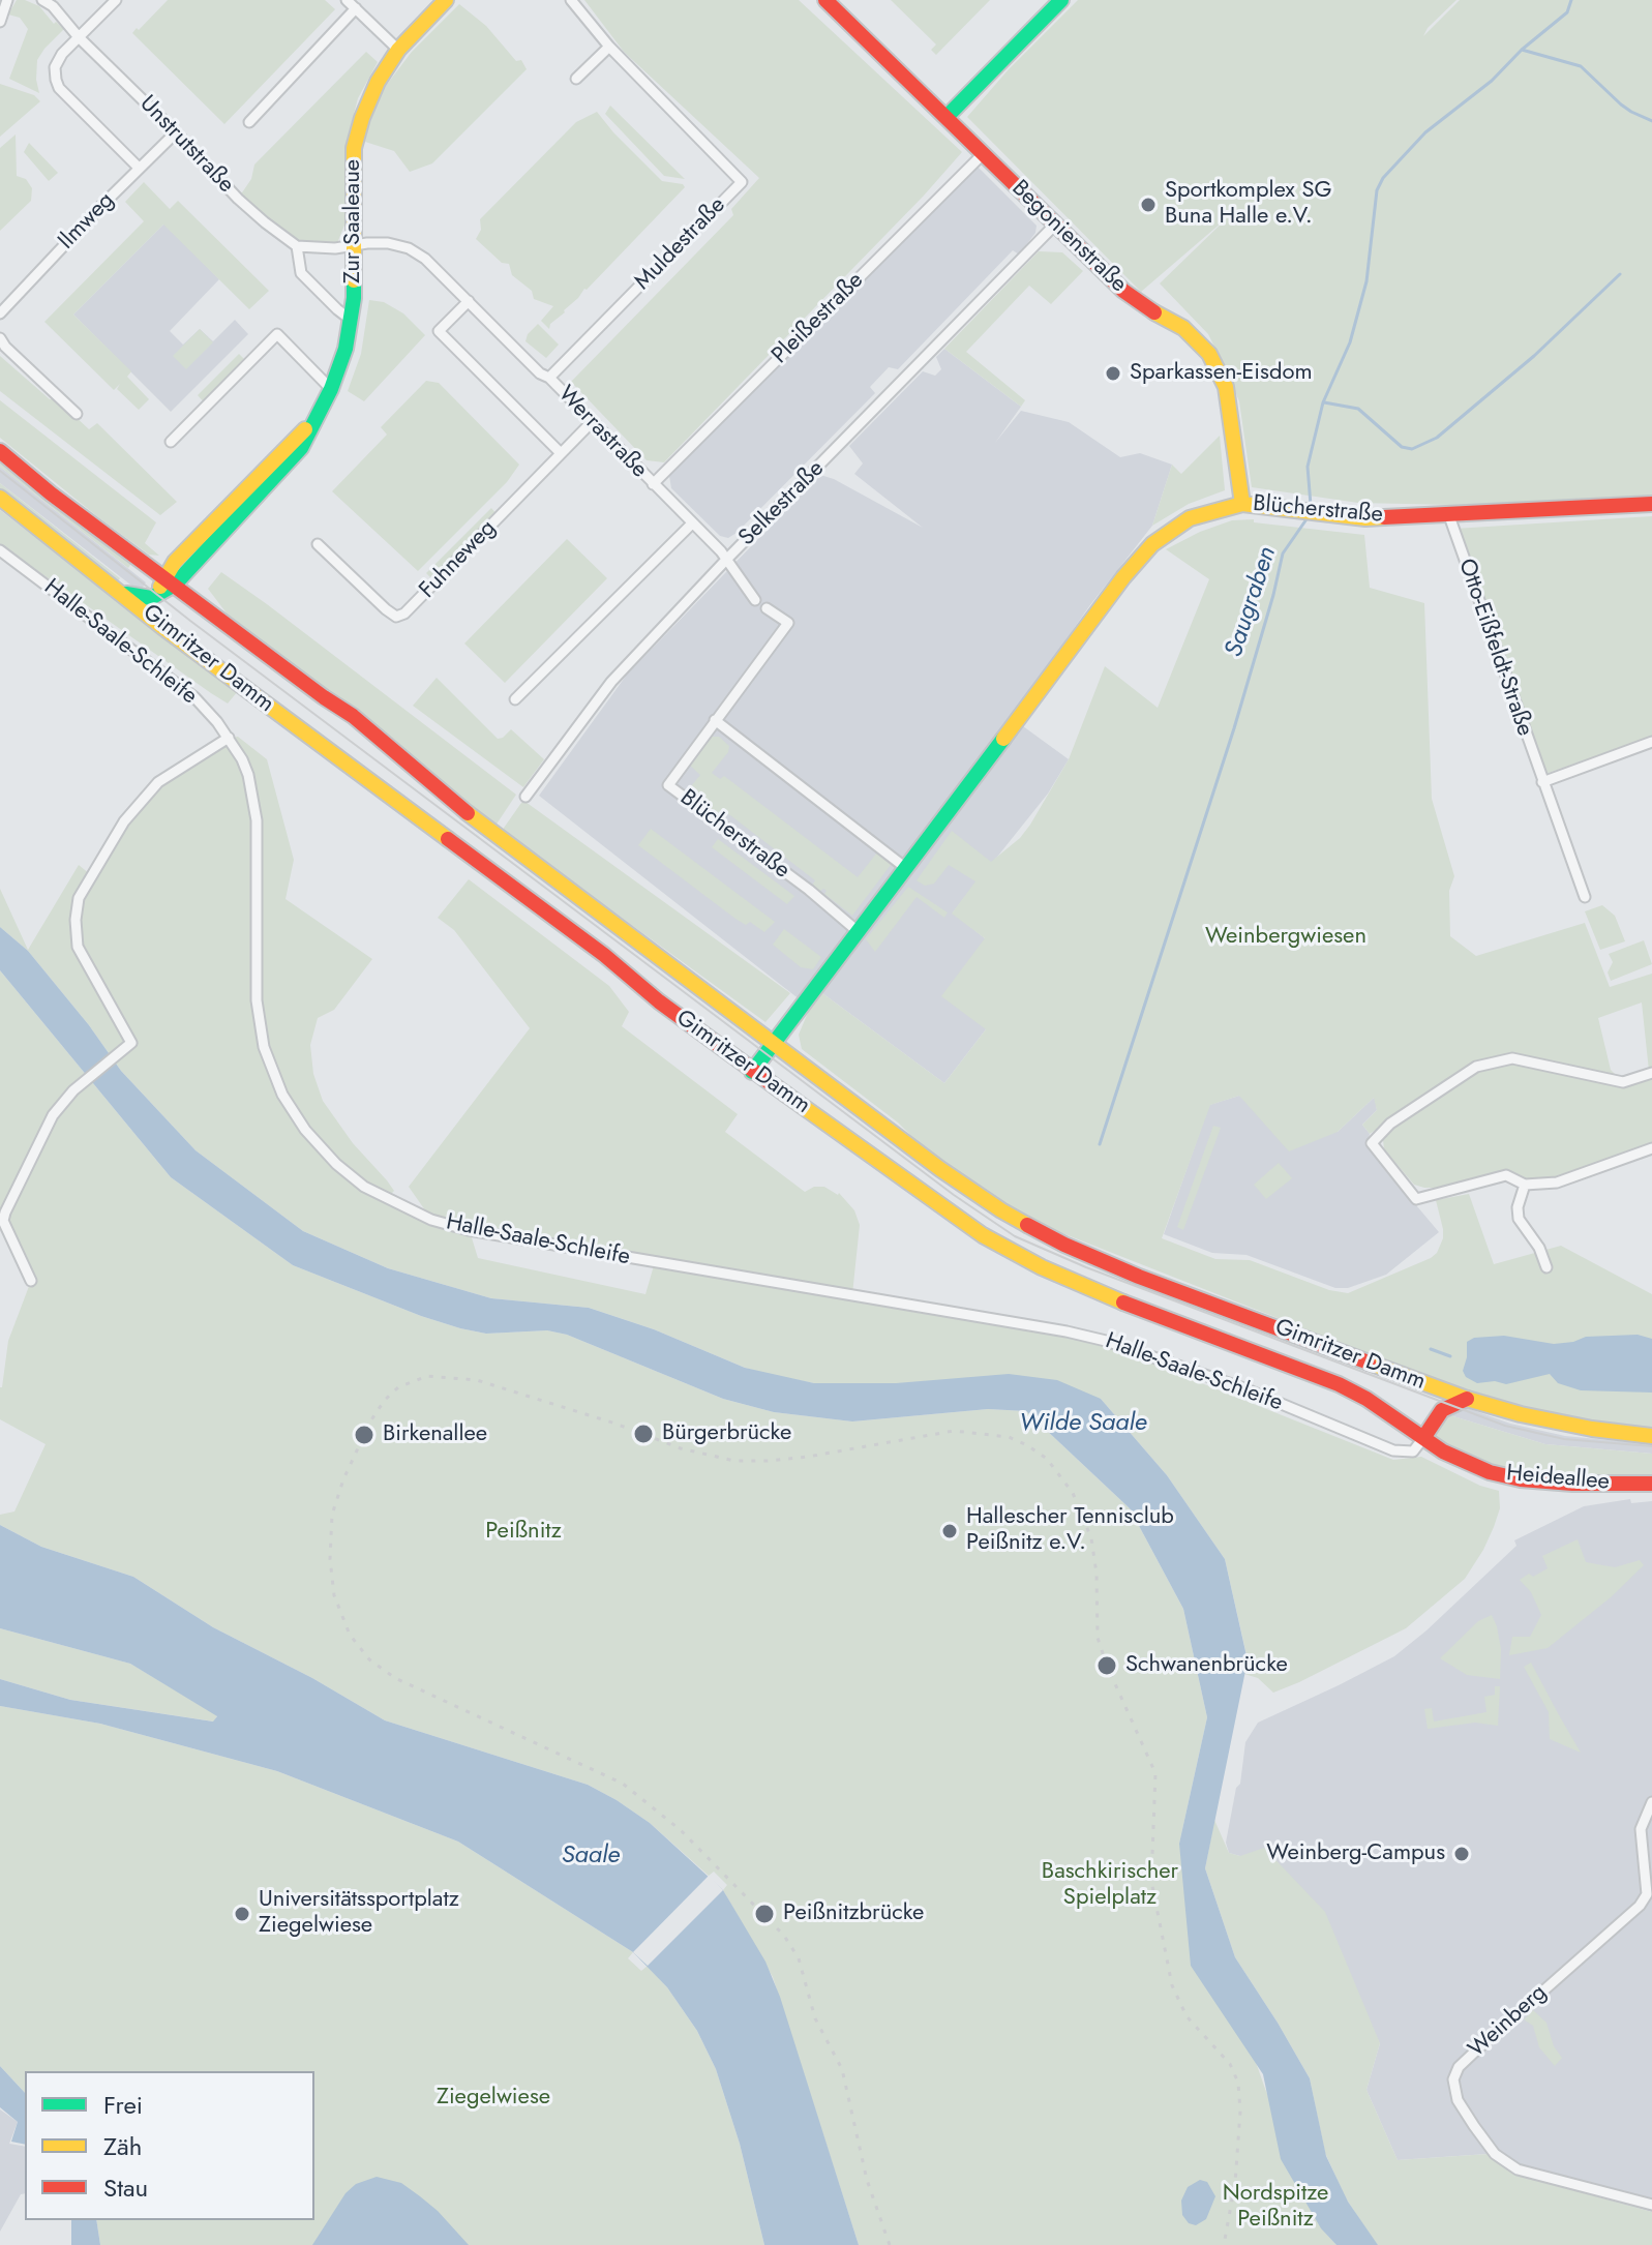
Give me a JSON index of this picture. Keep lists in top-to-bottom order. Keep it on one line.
{"streets":{"main road":["Zur Saaleaue","Begonienstraße","Blücherstraße","Gimritzer Damm","Heideallee"],"street":["Unstrutstraße","Ilmweg","Muldestraße","Pleißestraße","Werrastraße","Selkestraße","Fuhneweg","Halle-Saale-Schleife","Otto-Eißfeldt-Straße","Weinberg"]},"crossings":[["Unstrutstraße","Ilmweg"],["Zur Saaleaue","Werrastraße"],["Zur Saaleaue","Gimritzer Damm"],["Begonienstraße","Pleißestraße"],["Begonienstraße","Selkestraße"],["Begonienstraße","Blücherstraße"],["Muldestraße","Werrastraße"],["Pleißestraße","Werrastraße"],["Werrastraße","Selkestraße"],["Werrastraße","Fuhneweg"],["Blücherstraße","Otto-Eißfeldt-Straße"],["Blücherstraße","Gimritzer Damm"],["Halle-Saale-Schleife","Gimritzer Damm"],["Halle-Saale-Schleife","Heideallee"],["Gimritzer Damm","Heideallee"]],"water":["Saugraben","Wilde Saale","Saale"],"parks":["Weinbergwiesen","Peißnitz","Baschkirischer Spielplatz","Ziegelwiese","Nordspitze Peißnitz"],"places":["Sportkomplex SG Buna Halle e.V.","Sparkassen-Eisdom","Bürgerbrücke","Birkenallee","Hallescher Tennisclub Peißnitz e.V.","Schwanenbrücke","Weinberg-Campus","Universitätssportplatz Ziegelwiese","Peißnitzbrücke"],"legend":["Frei","Zäh","Stau"]}
